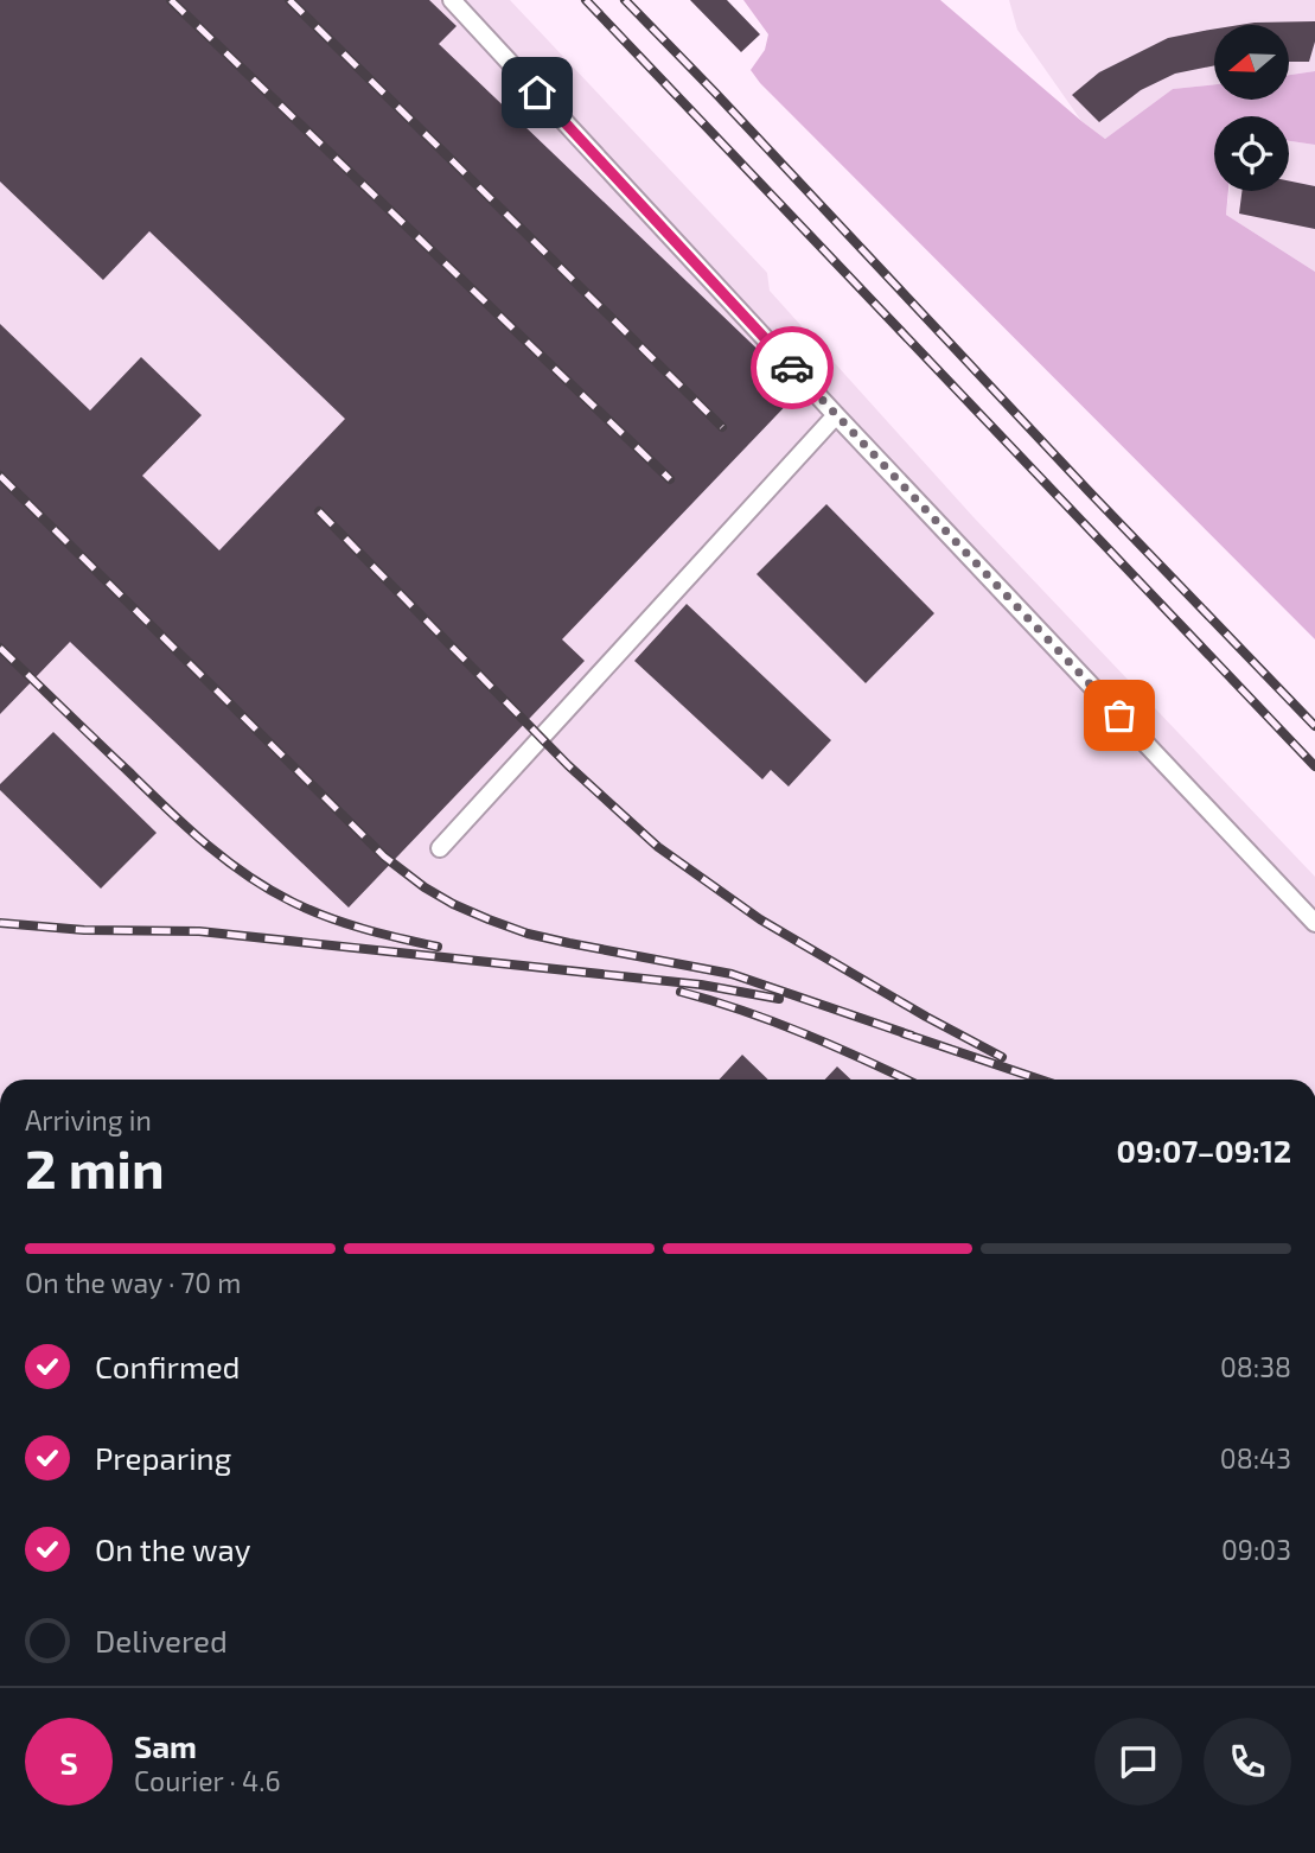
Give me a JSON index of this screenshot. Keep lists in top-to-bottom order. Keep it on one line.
{"north":"left","page":{"heading":["2 min","Arriving in","09:07–09:12"],"panel":["Sam","Courier · 4.6"],"bar":"On the way · 70 m","list":[["Confirmed","08:38"],["Preparing","08:43"],["On the way","09:03"],"Delivered"],"round":"S"}}
